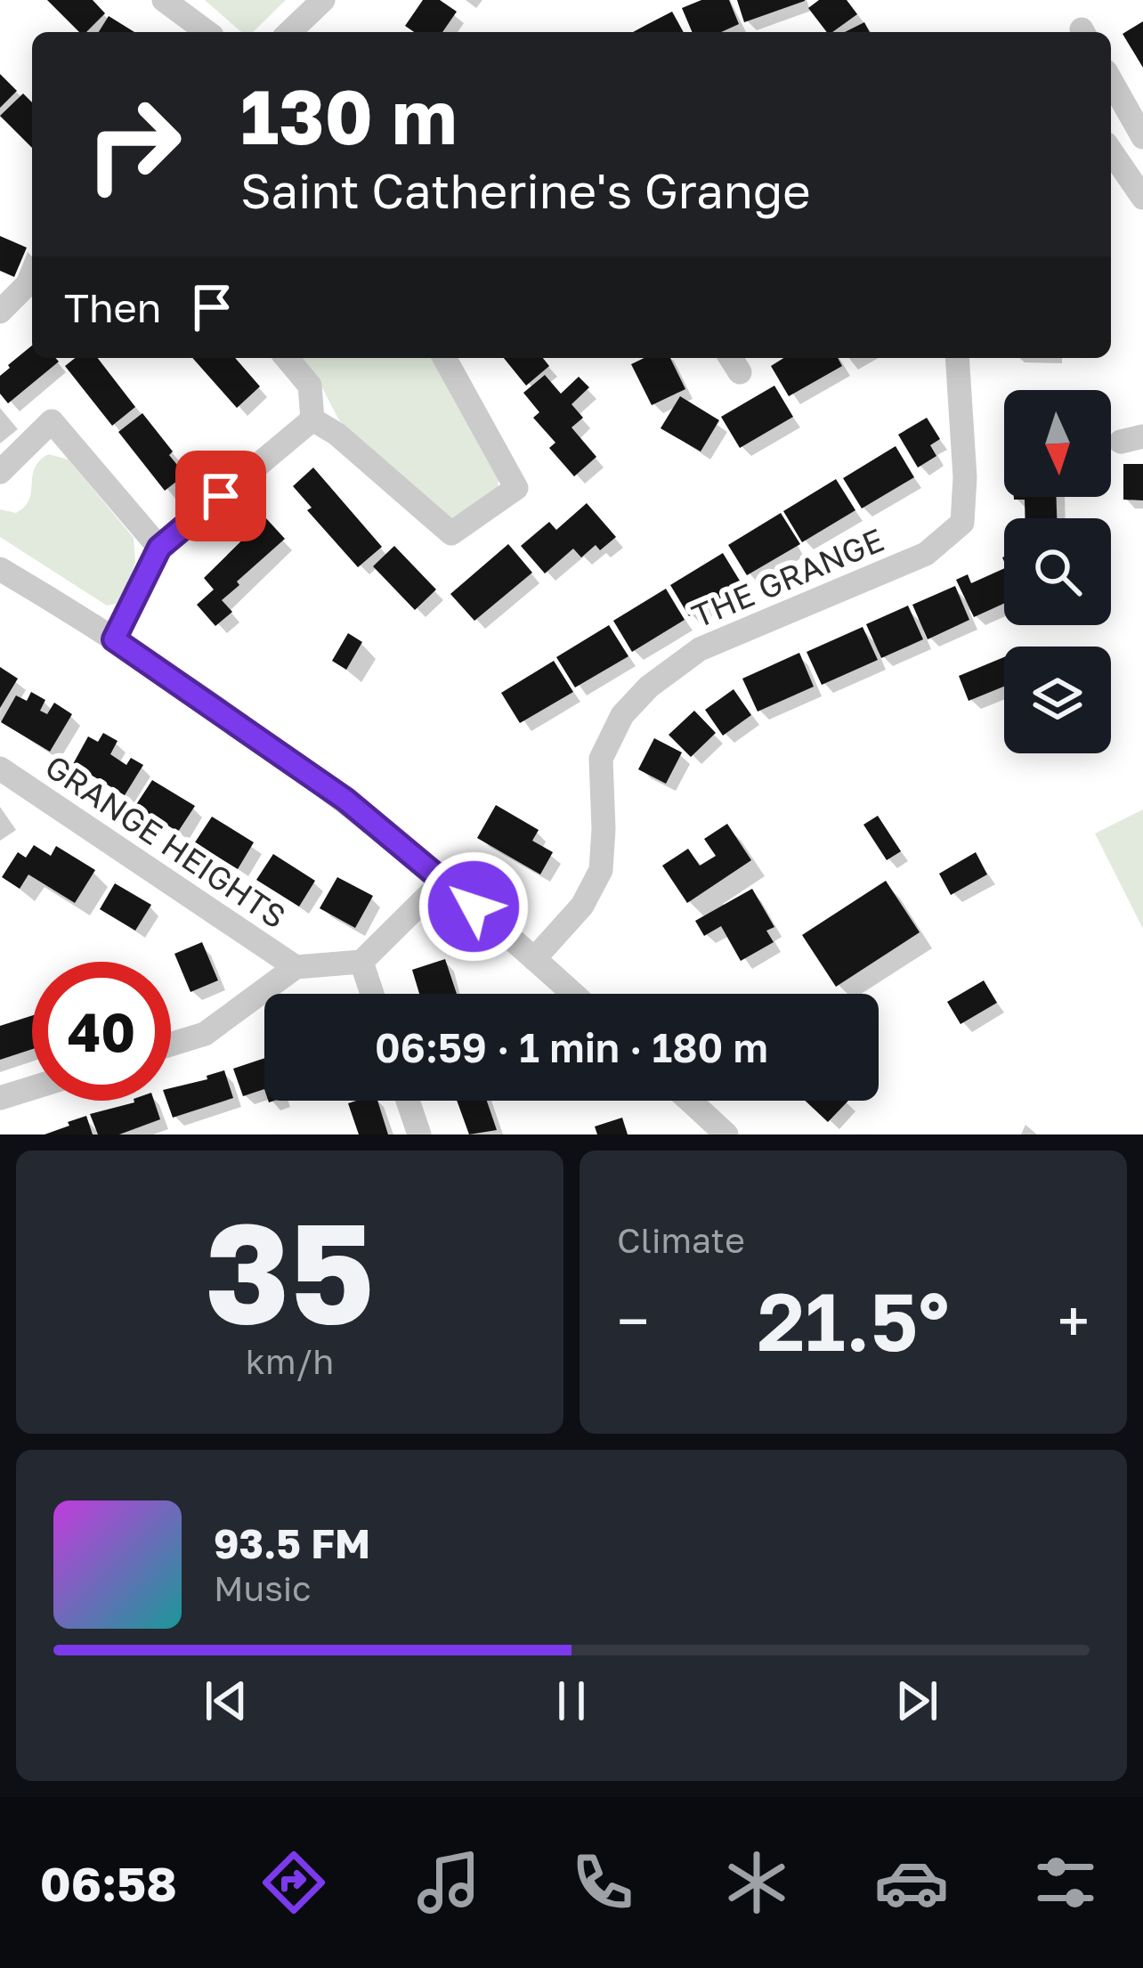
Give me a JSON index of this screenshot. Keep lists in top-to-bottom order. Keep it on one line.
{"streets":{"street":["THE GRANGE","GRANGE HEIGHTS"]},"north":"bottom","page":{"turn":["130 m","Saint Catherine's Grange"],"then":"Then","limit":"40","trip":"06:59 · 1 min · 180 m","tile":[["35","km/h"],"Climate"],"heat":["−","21.5°","+"],"song":["93.5 FM","Music"],"tabs":"06:58"}}
